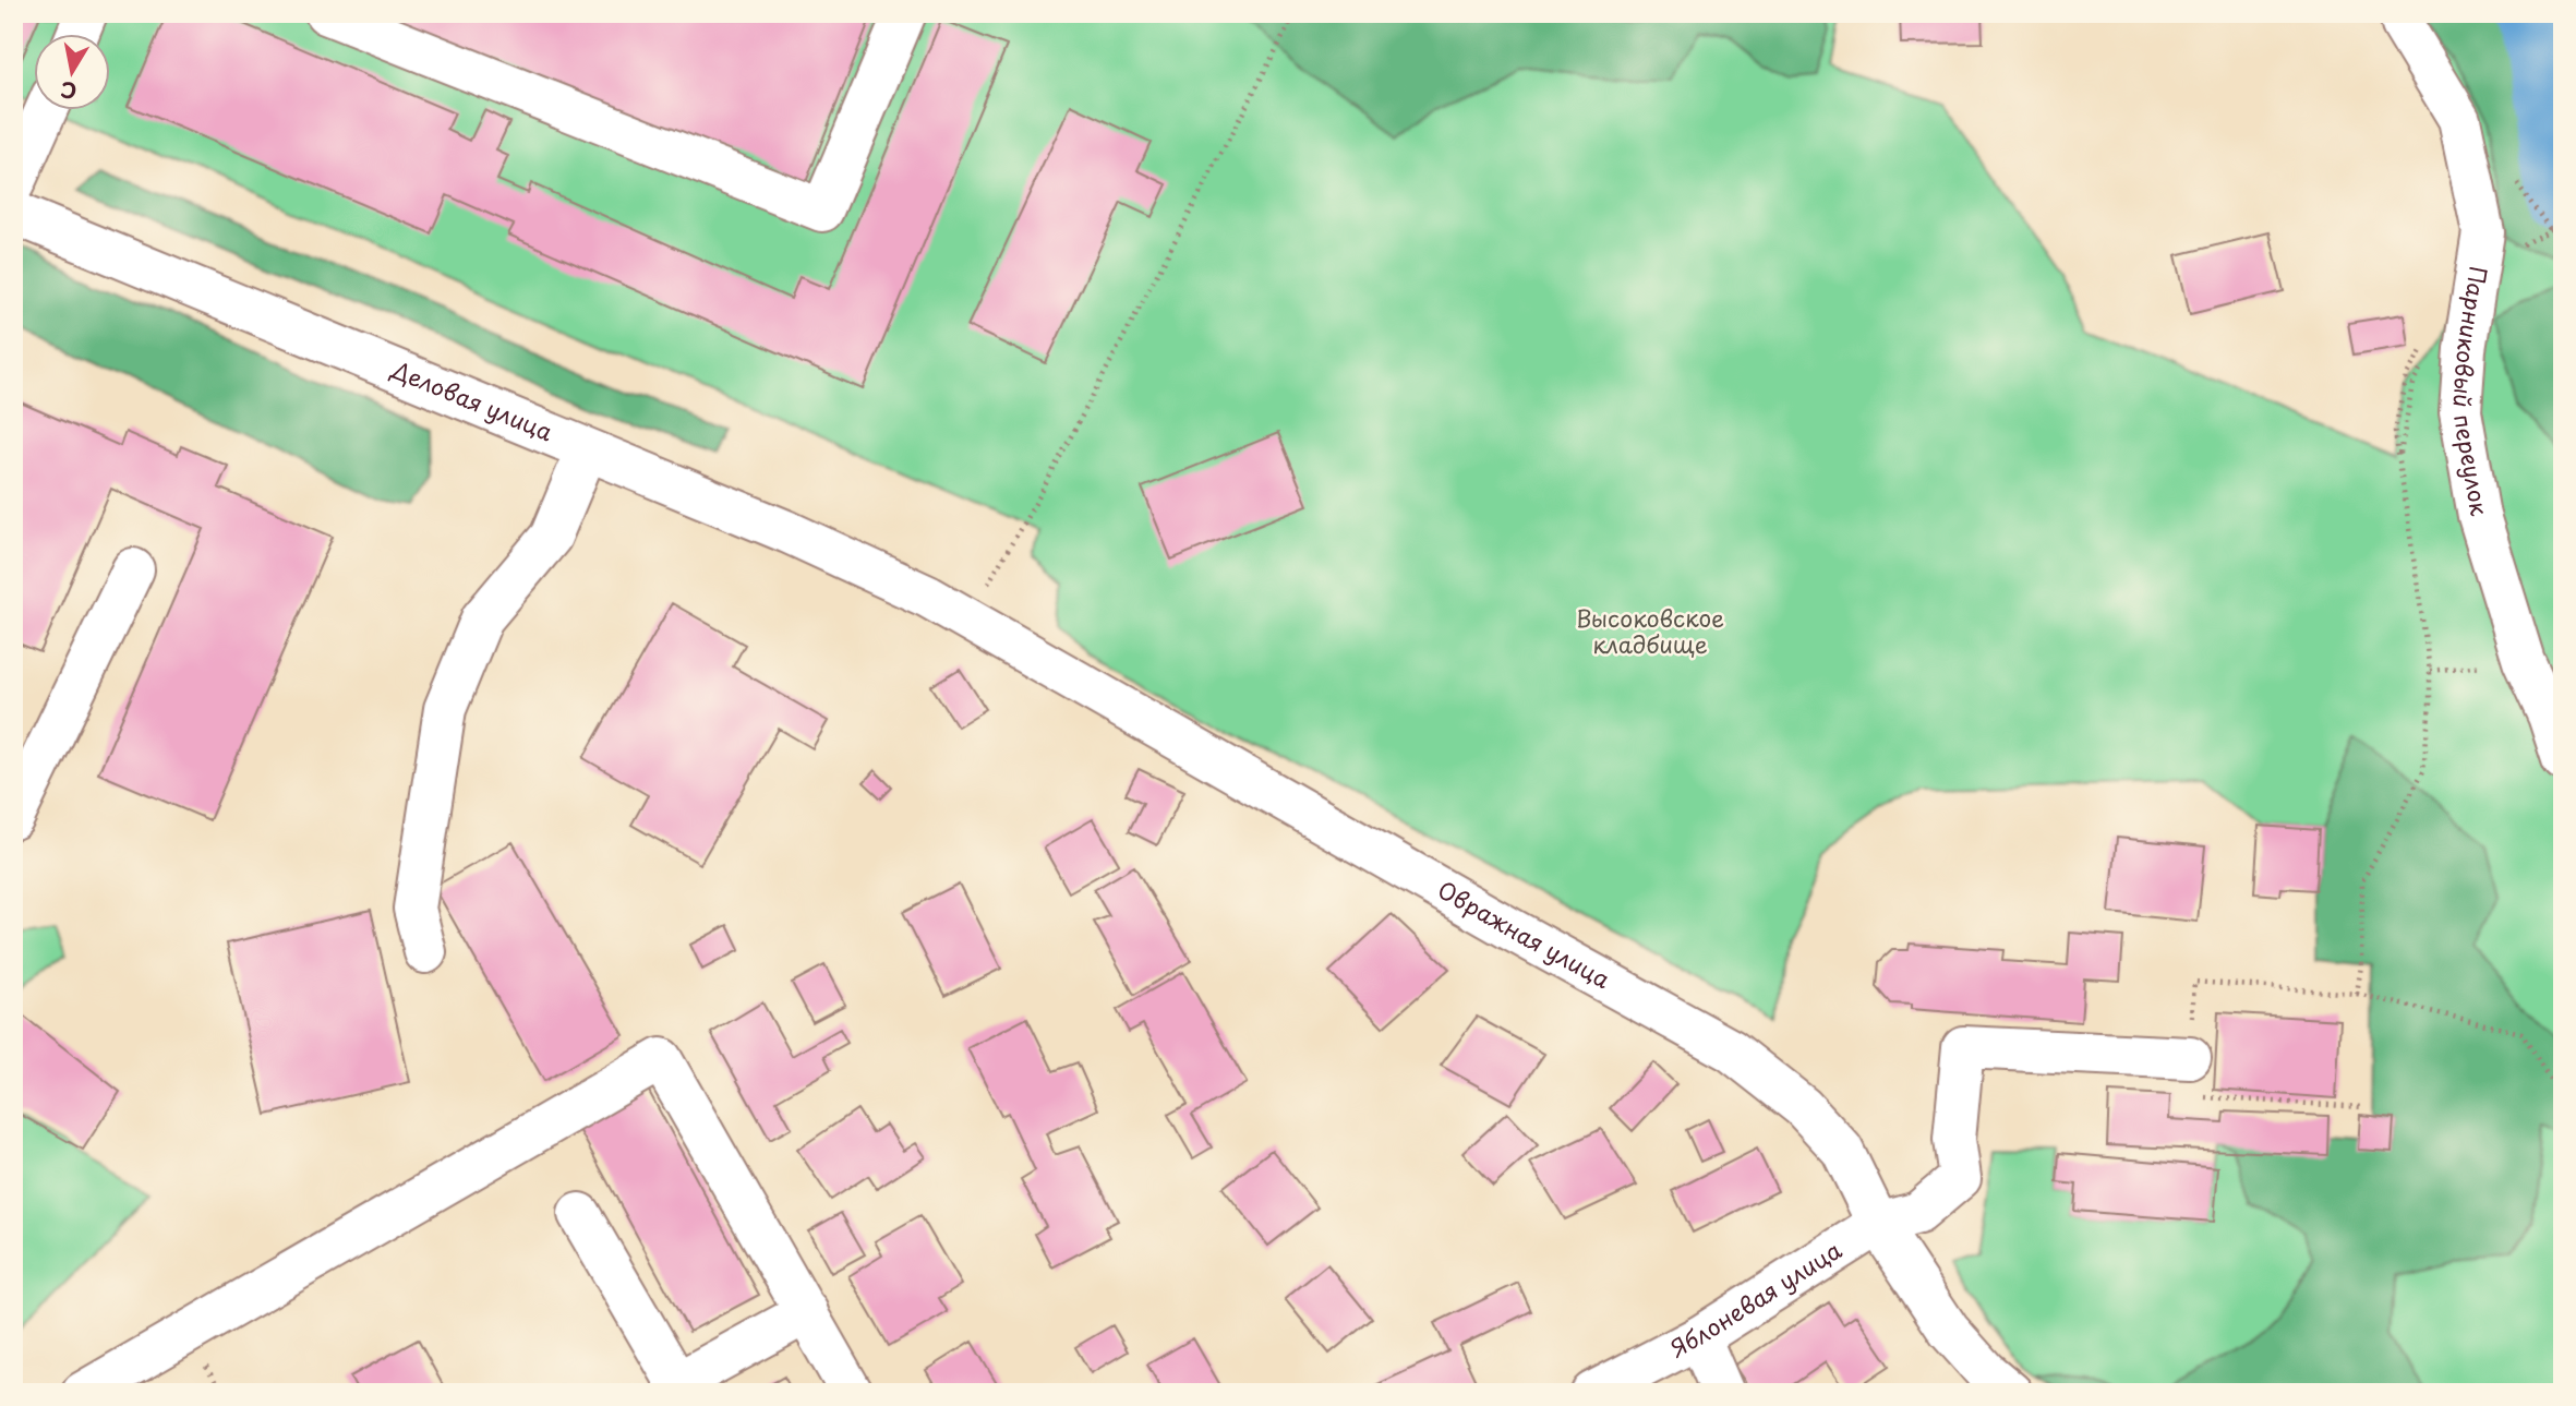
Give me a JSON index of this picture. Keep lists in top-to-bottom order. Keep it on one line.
{"streets":{"street":["Парниковый переулок","Деловая улица","Овражная улица","Яблоневая улица"]},"crossings":[["Деловая улица","Овражная улица"],["Овражная улица","Яблоневая улица"]],"parks":["Высоковское кладбище"],"north":"bottom"}
